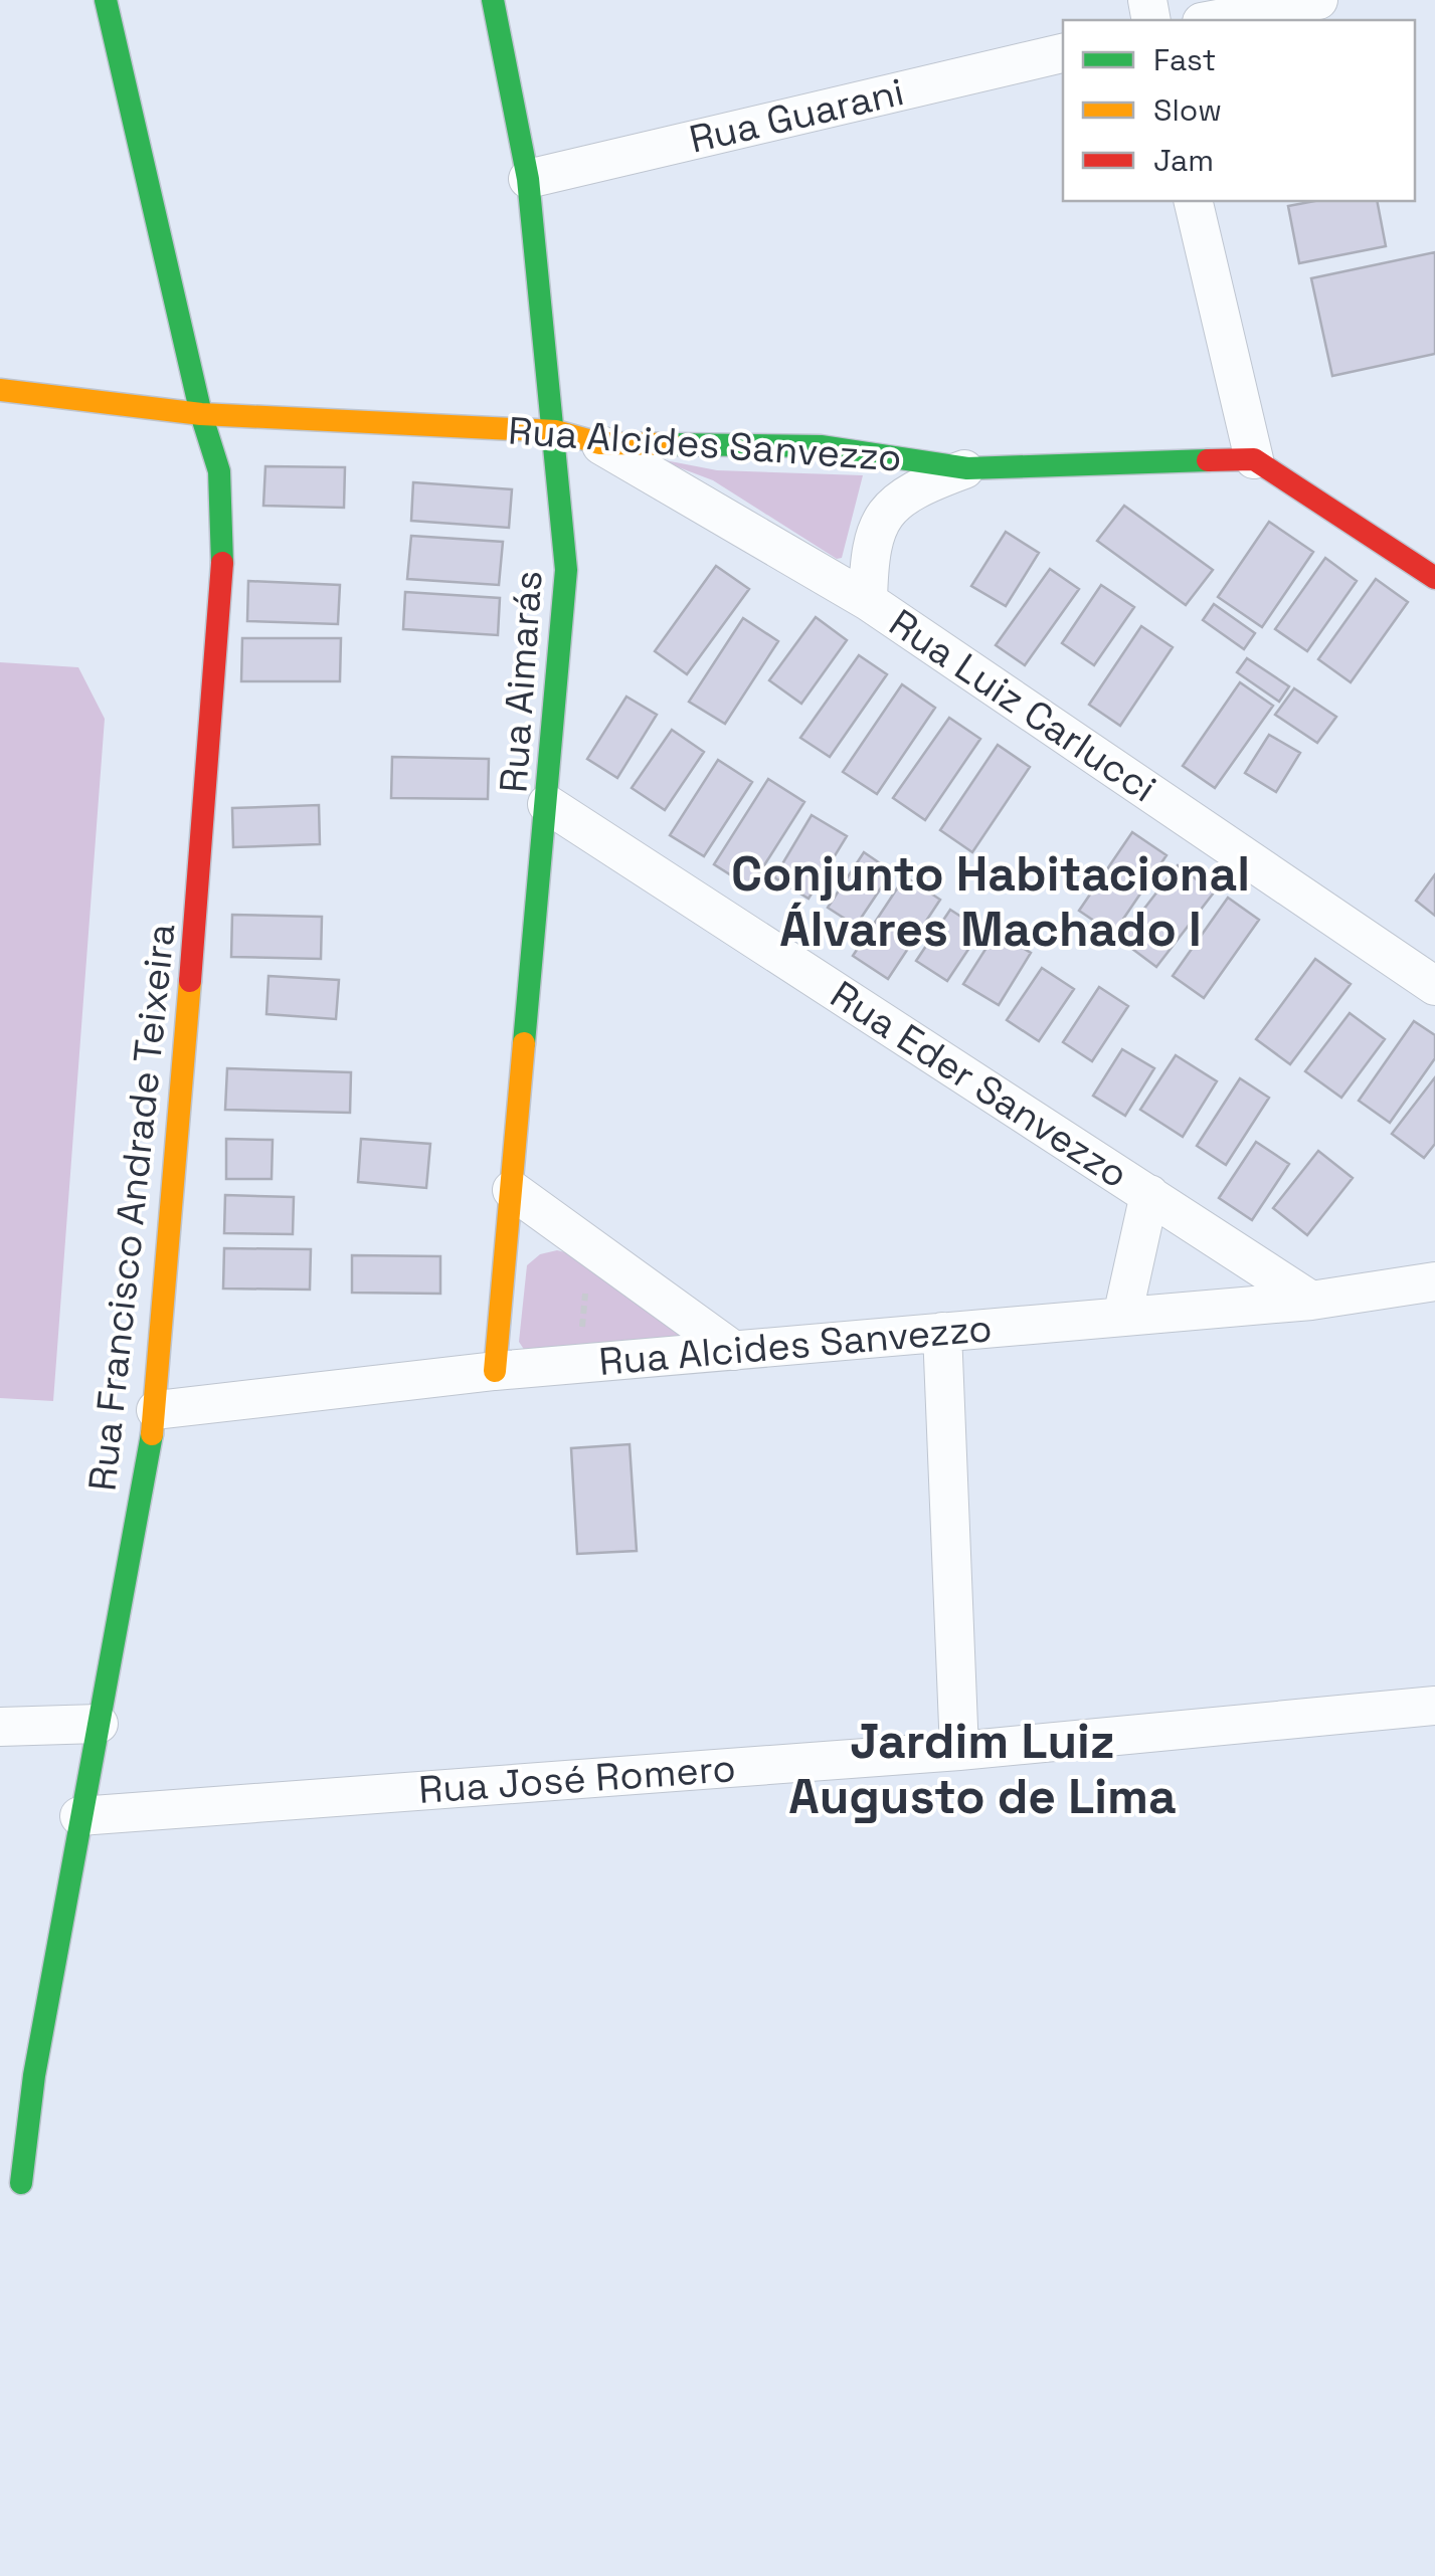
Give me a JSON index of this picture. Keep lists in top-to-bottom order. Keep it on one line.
{"streets":{"street":["Rua Guarani","Rua Alcides Sanvezzo","Rua Aimarás","Rua Luiz Carlucci","Rua Eder Sanvezzo","Rua Francisco Andrade Teixeira","Rua José Romero"]},"crossings":[["Rua Guarani","Rua Aimarás"],["Rua Alcides Sanvezzo","Rua Aimarás"],["Rua Alcides Sanvezzo","Rua Luiz Carlucci"],["Rua Alcides Sanvezzo","Rua Eder Sanvezzo"],["Rua Alcides Sanvezzo","Rua Francisco Andrade Teixeira"],["Rua Aimarás","Rua Eder Sanvezzo"],["Rua Francisco Andrade Teixeira","Rua José Romero"]],"districts":["Conjunto Habitacional Álvares Machado I","Jardim Luiz Augusto de Lima"],"legend":["Fast","Slow","Jam"]}
